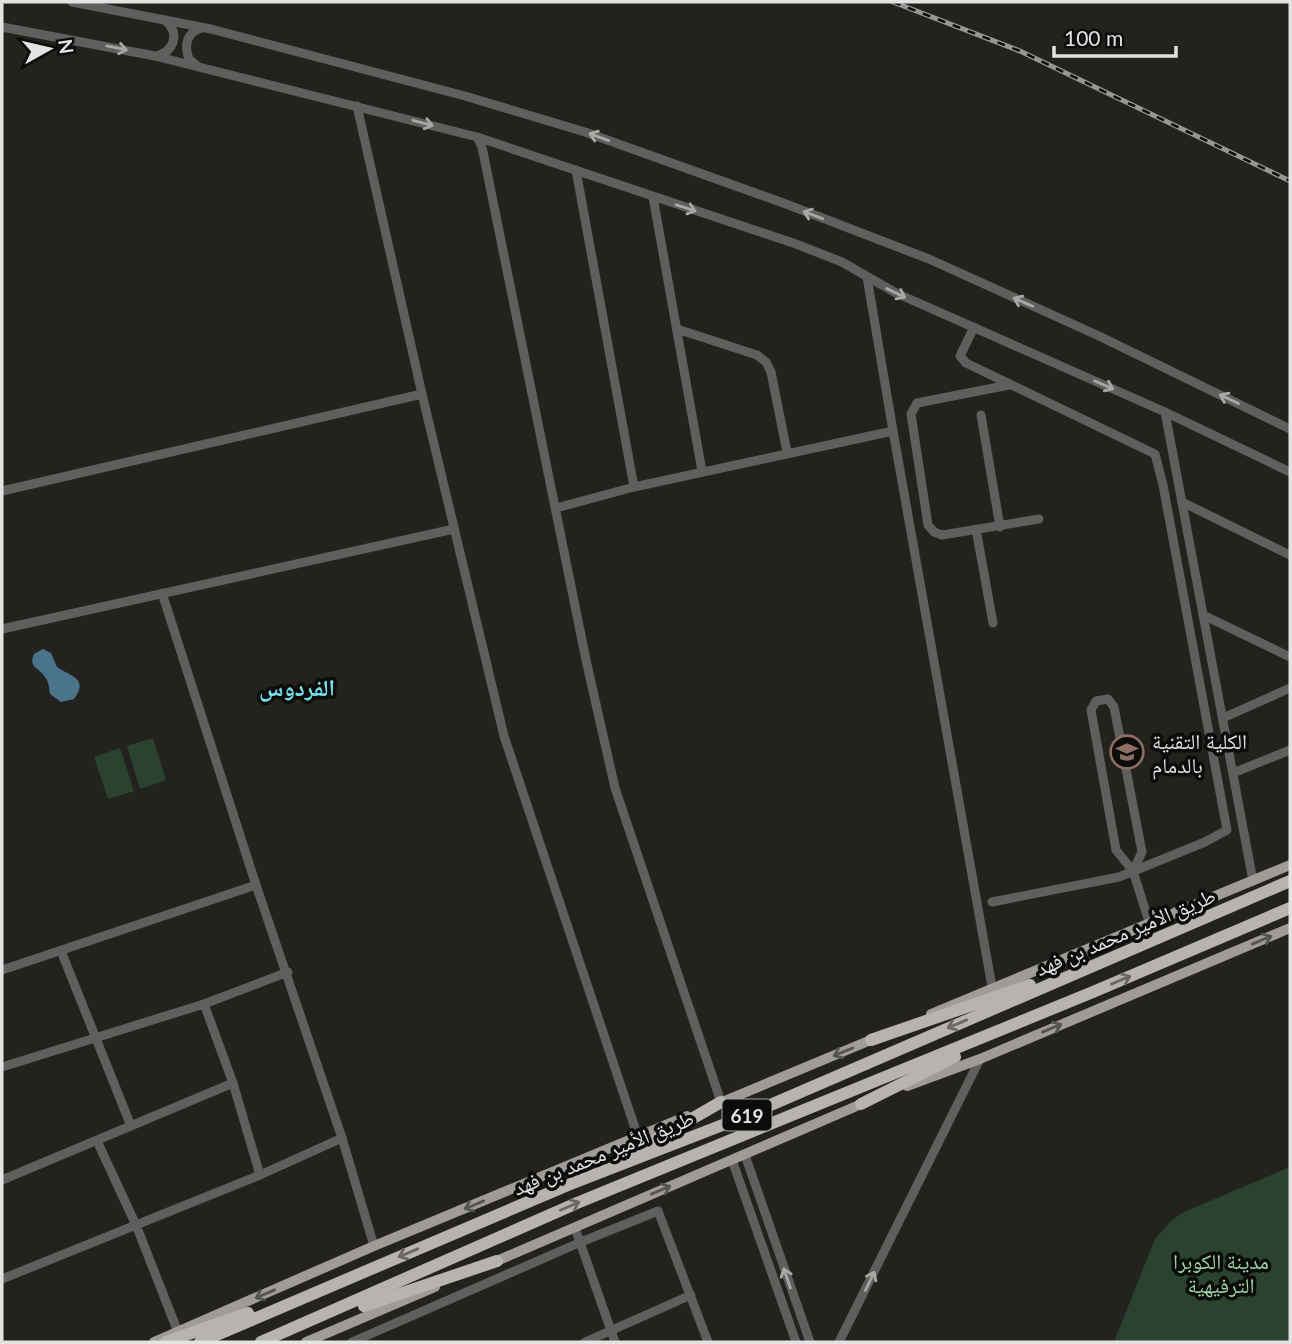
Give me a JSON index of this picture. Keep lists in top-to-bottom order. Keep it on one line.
{"streets":{"highway":["طريق الأمير محمد بن فهد","619"]},"districts":["الفردوس"],"parks":["مدينة الكوبرا الترفيهية"],"places":{"school or university":["الكلية التقنية بالدمام"]},"scale_bar":"100 m","north":"right"}
